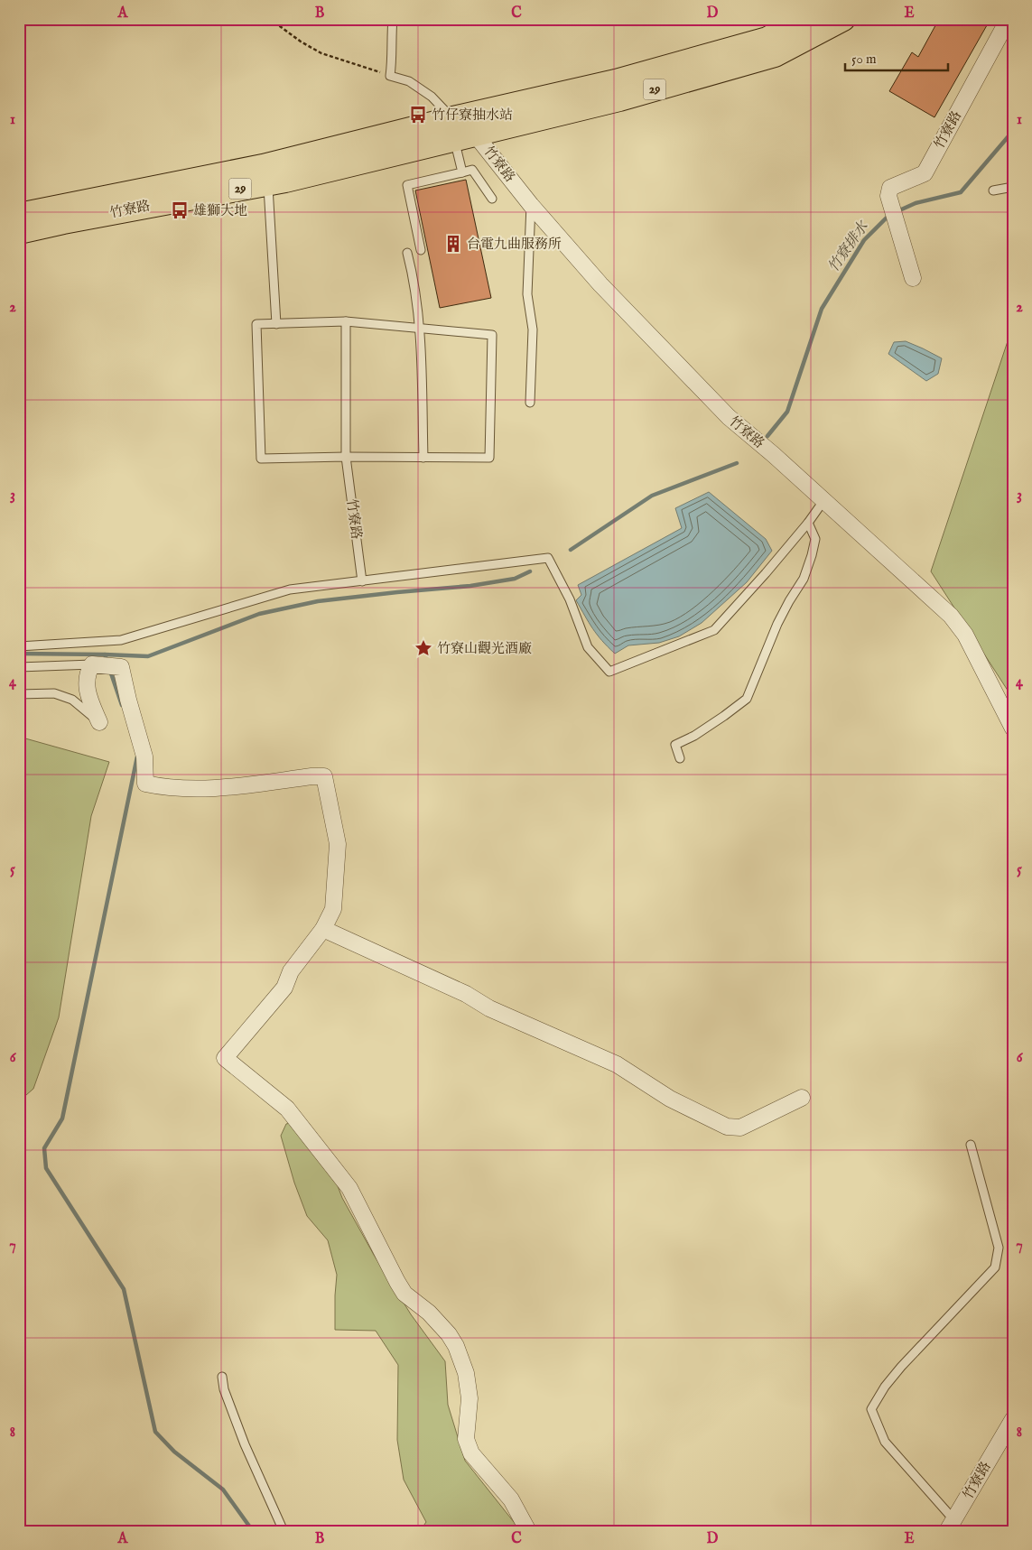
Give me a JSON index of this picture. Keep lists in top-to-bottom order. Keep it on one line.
{"streets":{"main road":["29","竹寮路"]},"water":["竹寮排水"],"places":{"bus stop":["竹仔寮抽水站","雄獅大地"],"building":["台電九曲服務所"],"place":["竹寮山觀光酒廠"]},"scale_bar":"50 m","grid":{"columns":["A","B","C","D","E"],"rows":["1","2","3","4","5","6","7","8"]}}
